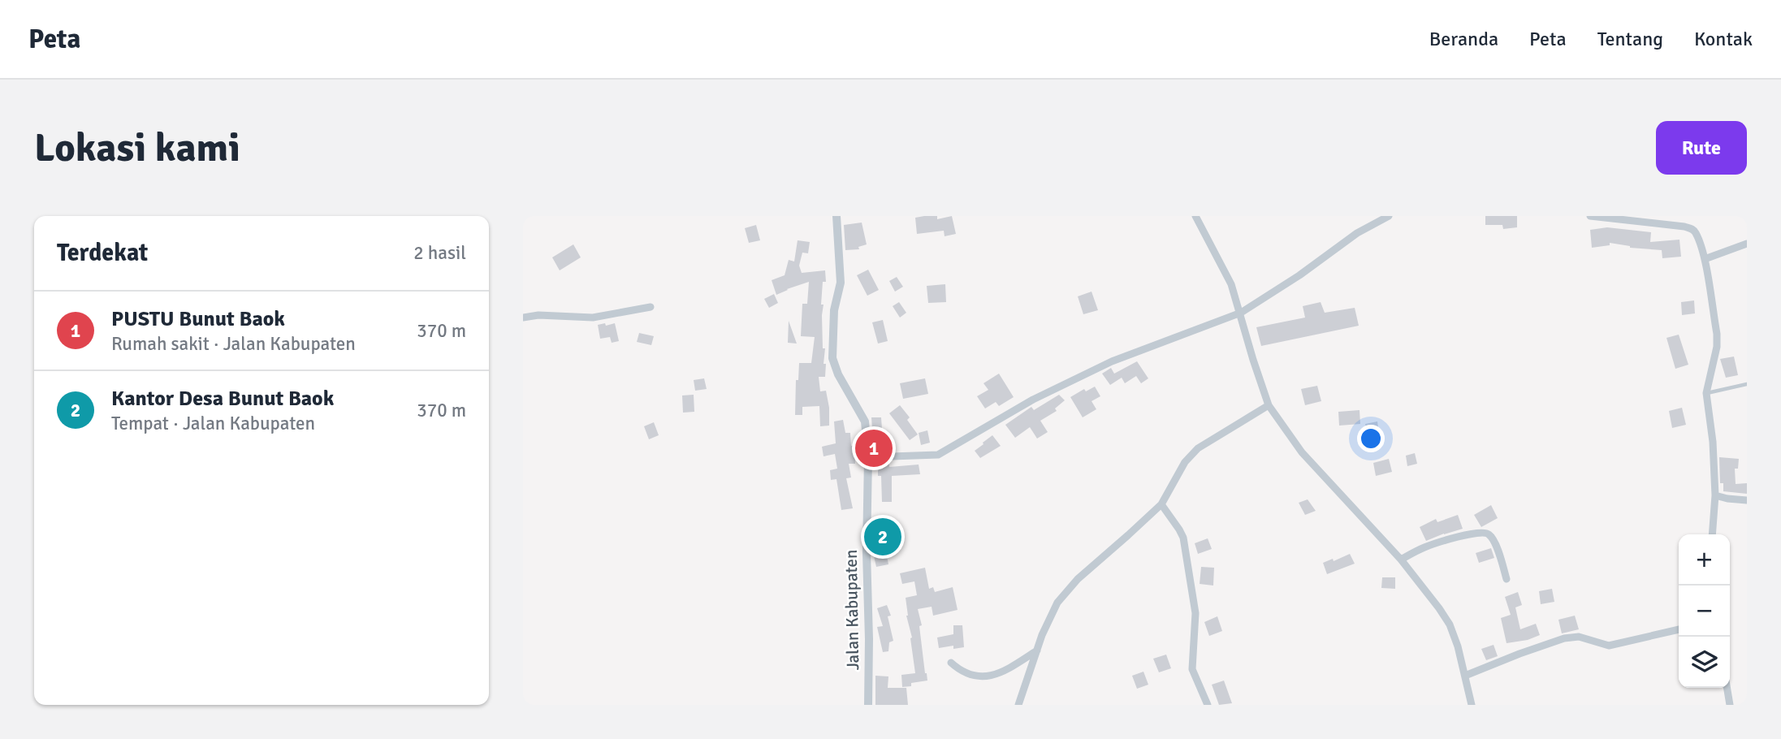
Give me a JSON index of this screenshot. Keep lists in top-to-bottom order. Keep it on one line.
{"streets":{"street":["Jalan Kabupaten"]},"page":{"header":"Peta","nav":["Beranda","Peta","Tentang","Kontak"],"buttons":"Rute","title":"Lokasi kami","heading":["Terdekat","2 hasil"],"list":[{"mark":"1","name":"PUSTU Bunut Baok","note":"Rumah sakit · Jalan Kabupaten","value":"370 m"},{"mark":"2","name":"Kantor Desa Bunut Baok","note":"Tempat · Jalan Kabupaten","value":"370 m"}],"pins":["1","2"],"map_buttons":["+","−"]}}
